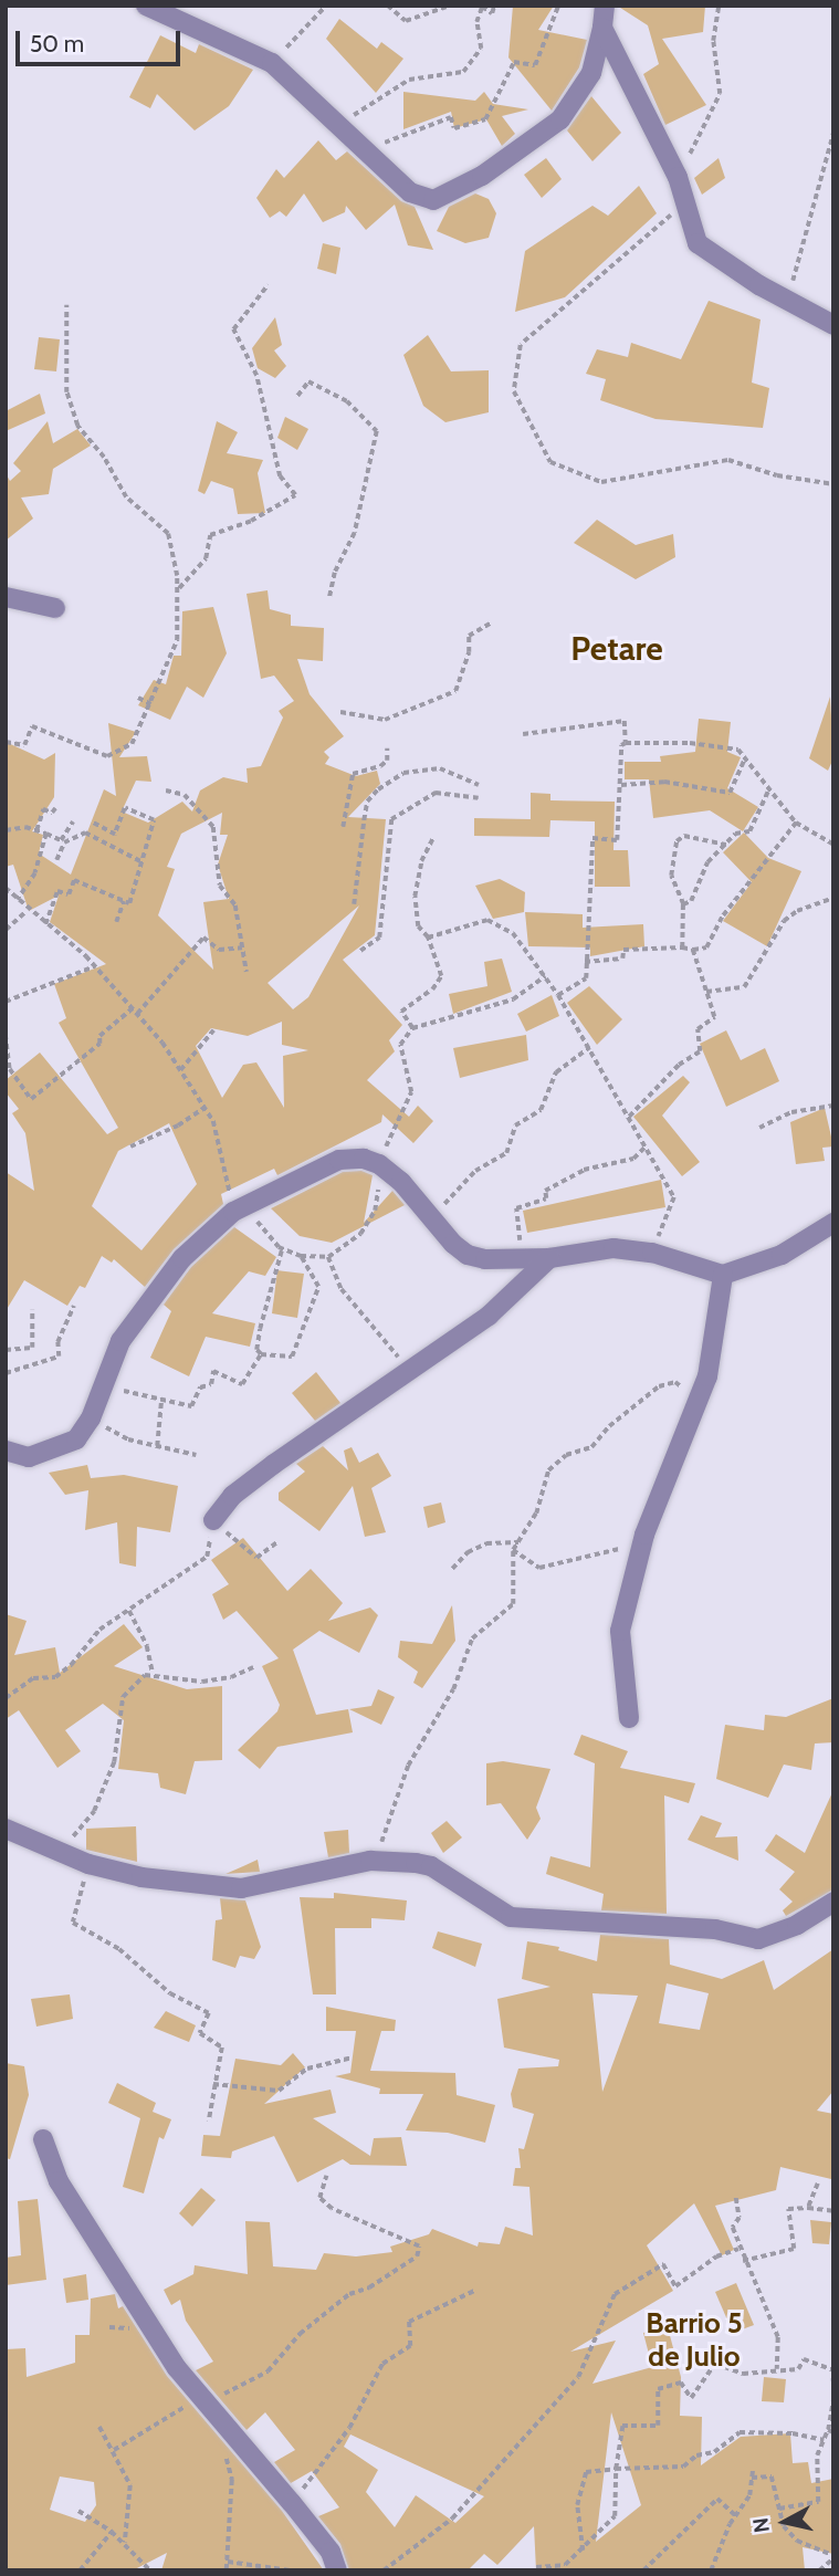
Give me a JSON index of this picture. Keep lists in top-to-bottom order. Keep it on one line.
{"districts":["Petare","Barrio 5 de Julio"],"scale_bar":"50 m","north":"left"}
